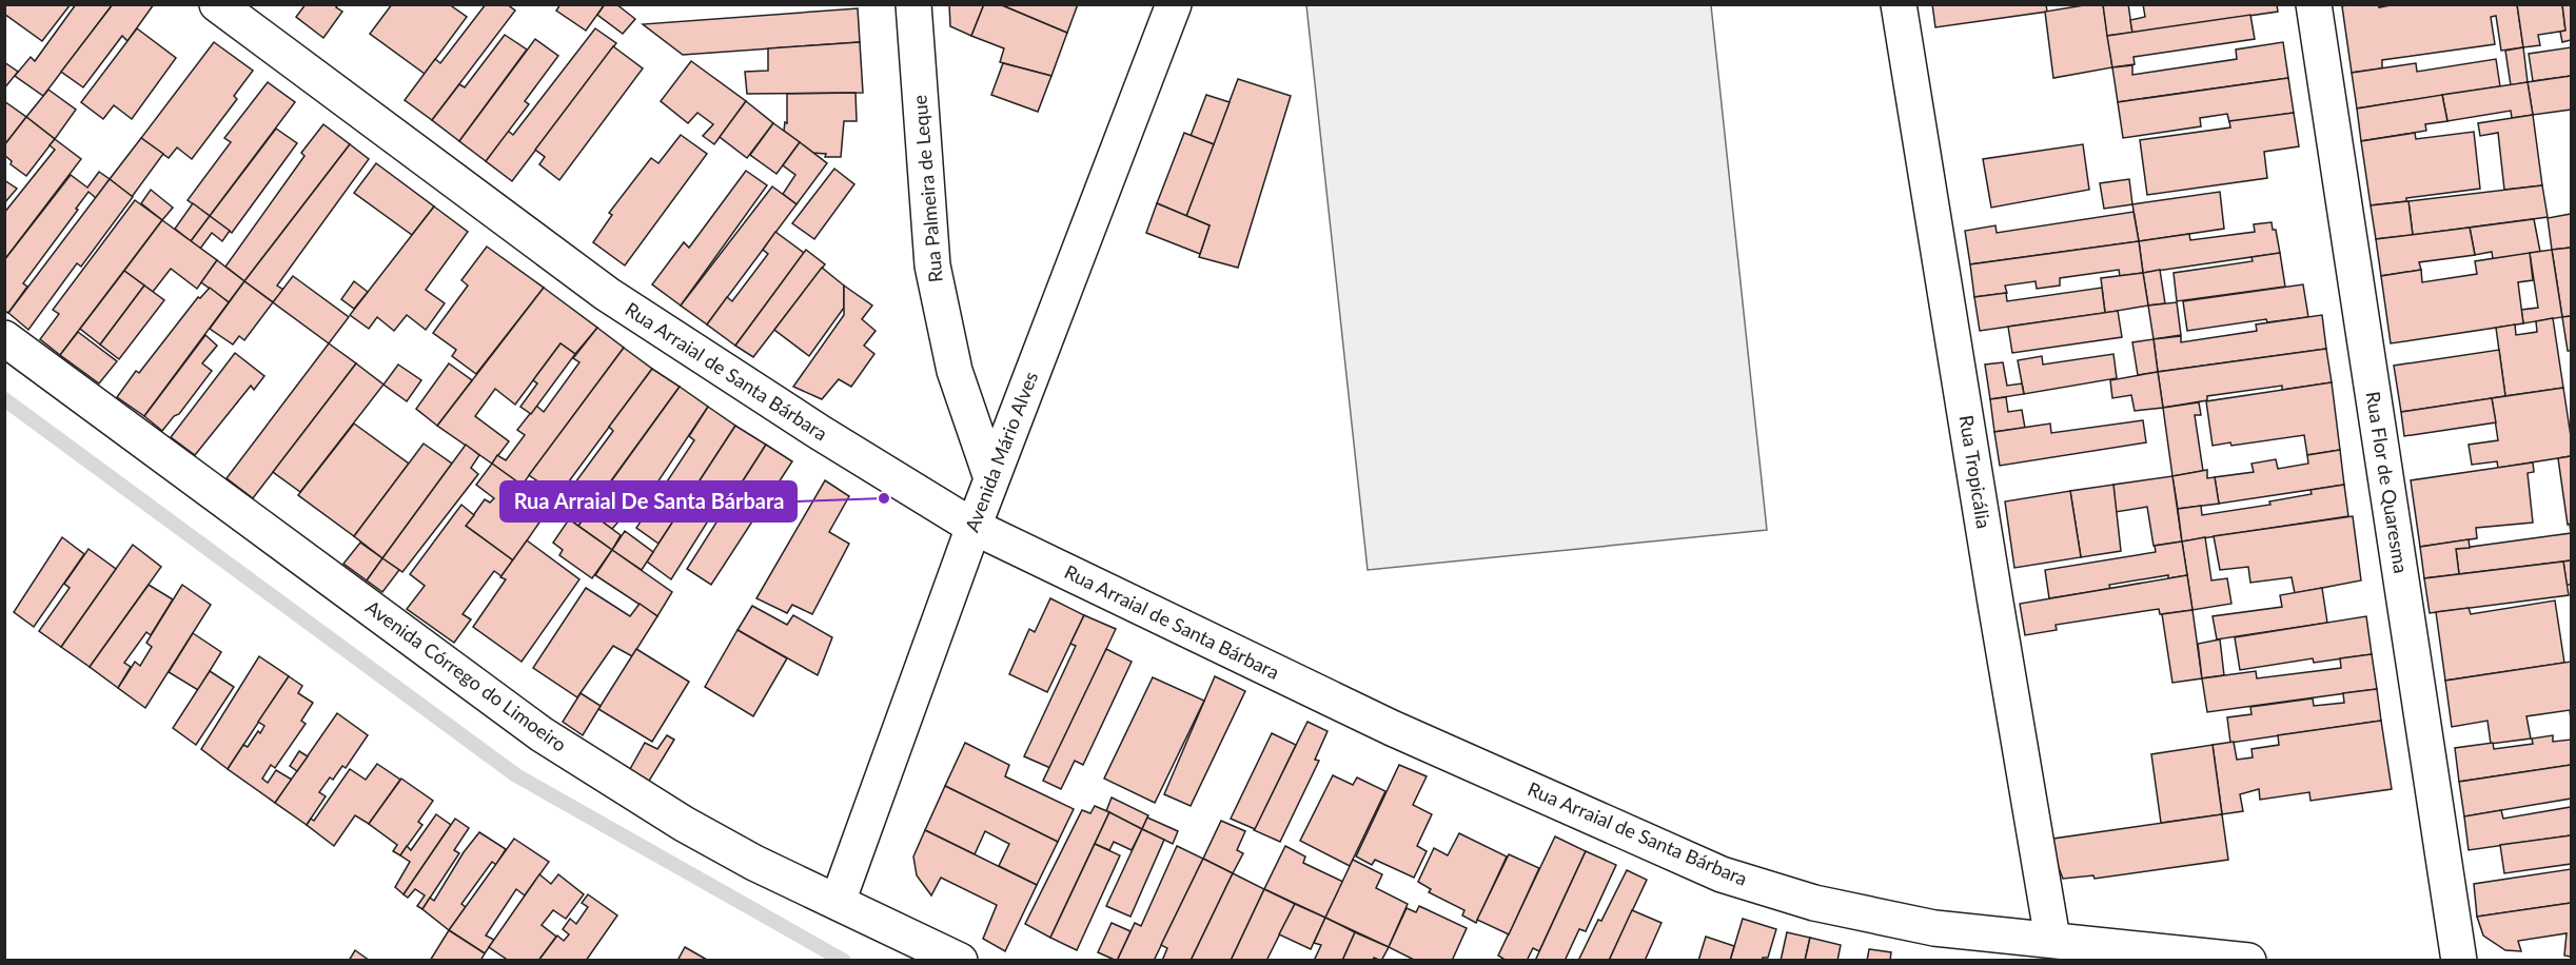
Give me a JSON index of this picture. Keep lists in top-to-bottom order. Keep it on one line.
{"streets":{"street":["Rua Palmeira de Leque","Rua Arraial de Santa Bárbara","Avenida Mário Alves","Rua Tropicália","Rua Flor de Quaresma","Avenida Córrego do Limoeiro"]},"crossings":[["Rua Palmeira de Leque","Avenida Mário Alves"],["Rua Arraial de Santa Bárbara","Avenida Mário Alves"],["Rua Arraial de Santa Bárbara","Rua Tropicália"],["Avenida Mário Alves","Avenida Córrego do Limoeiro"]],"places":["Rua Arraial De Santa Bárbara"]}
